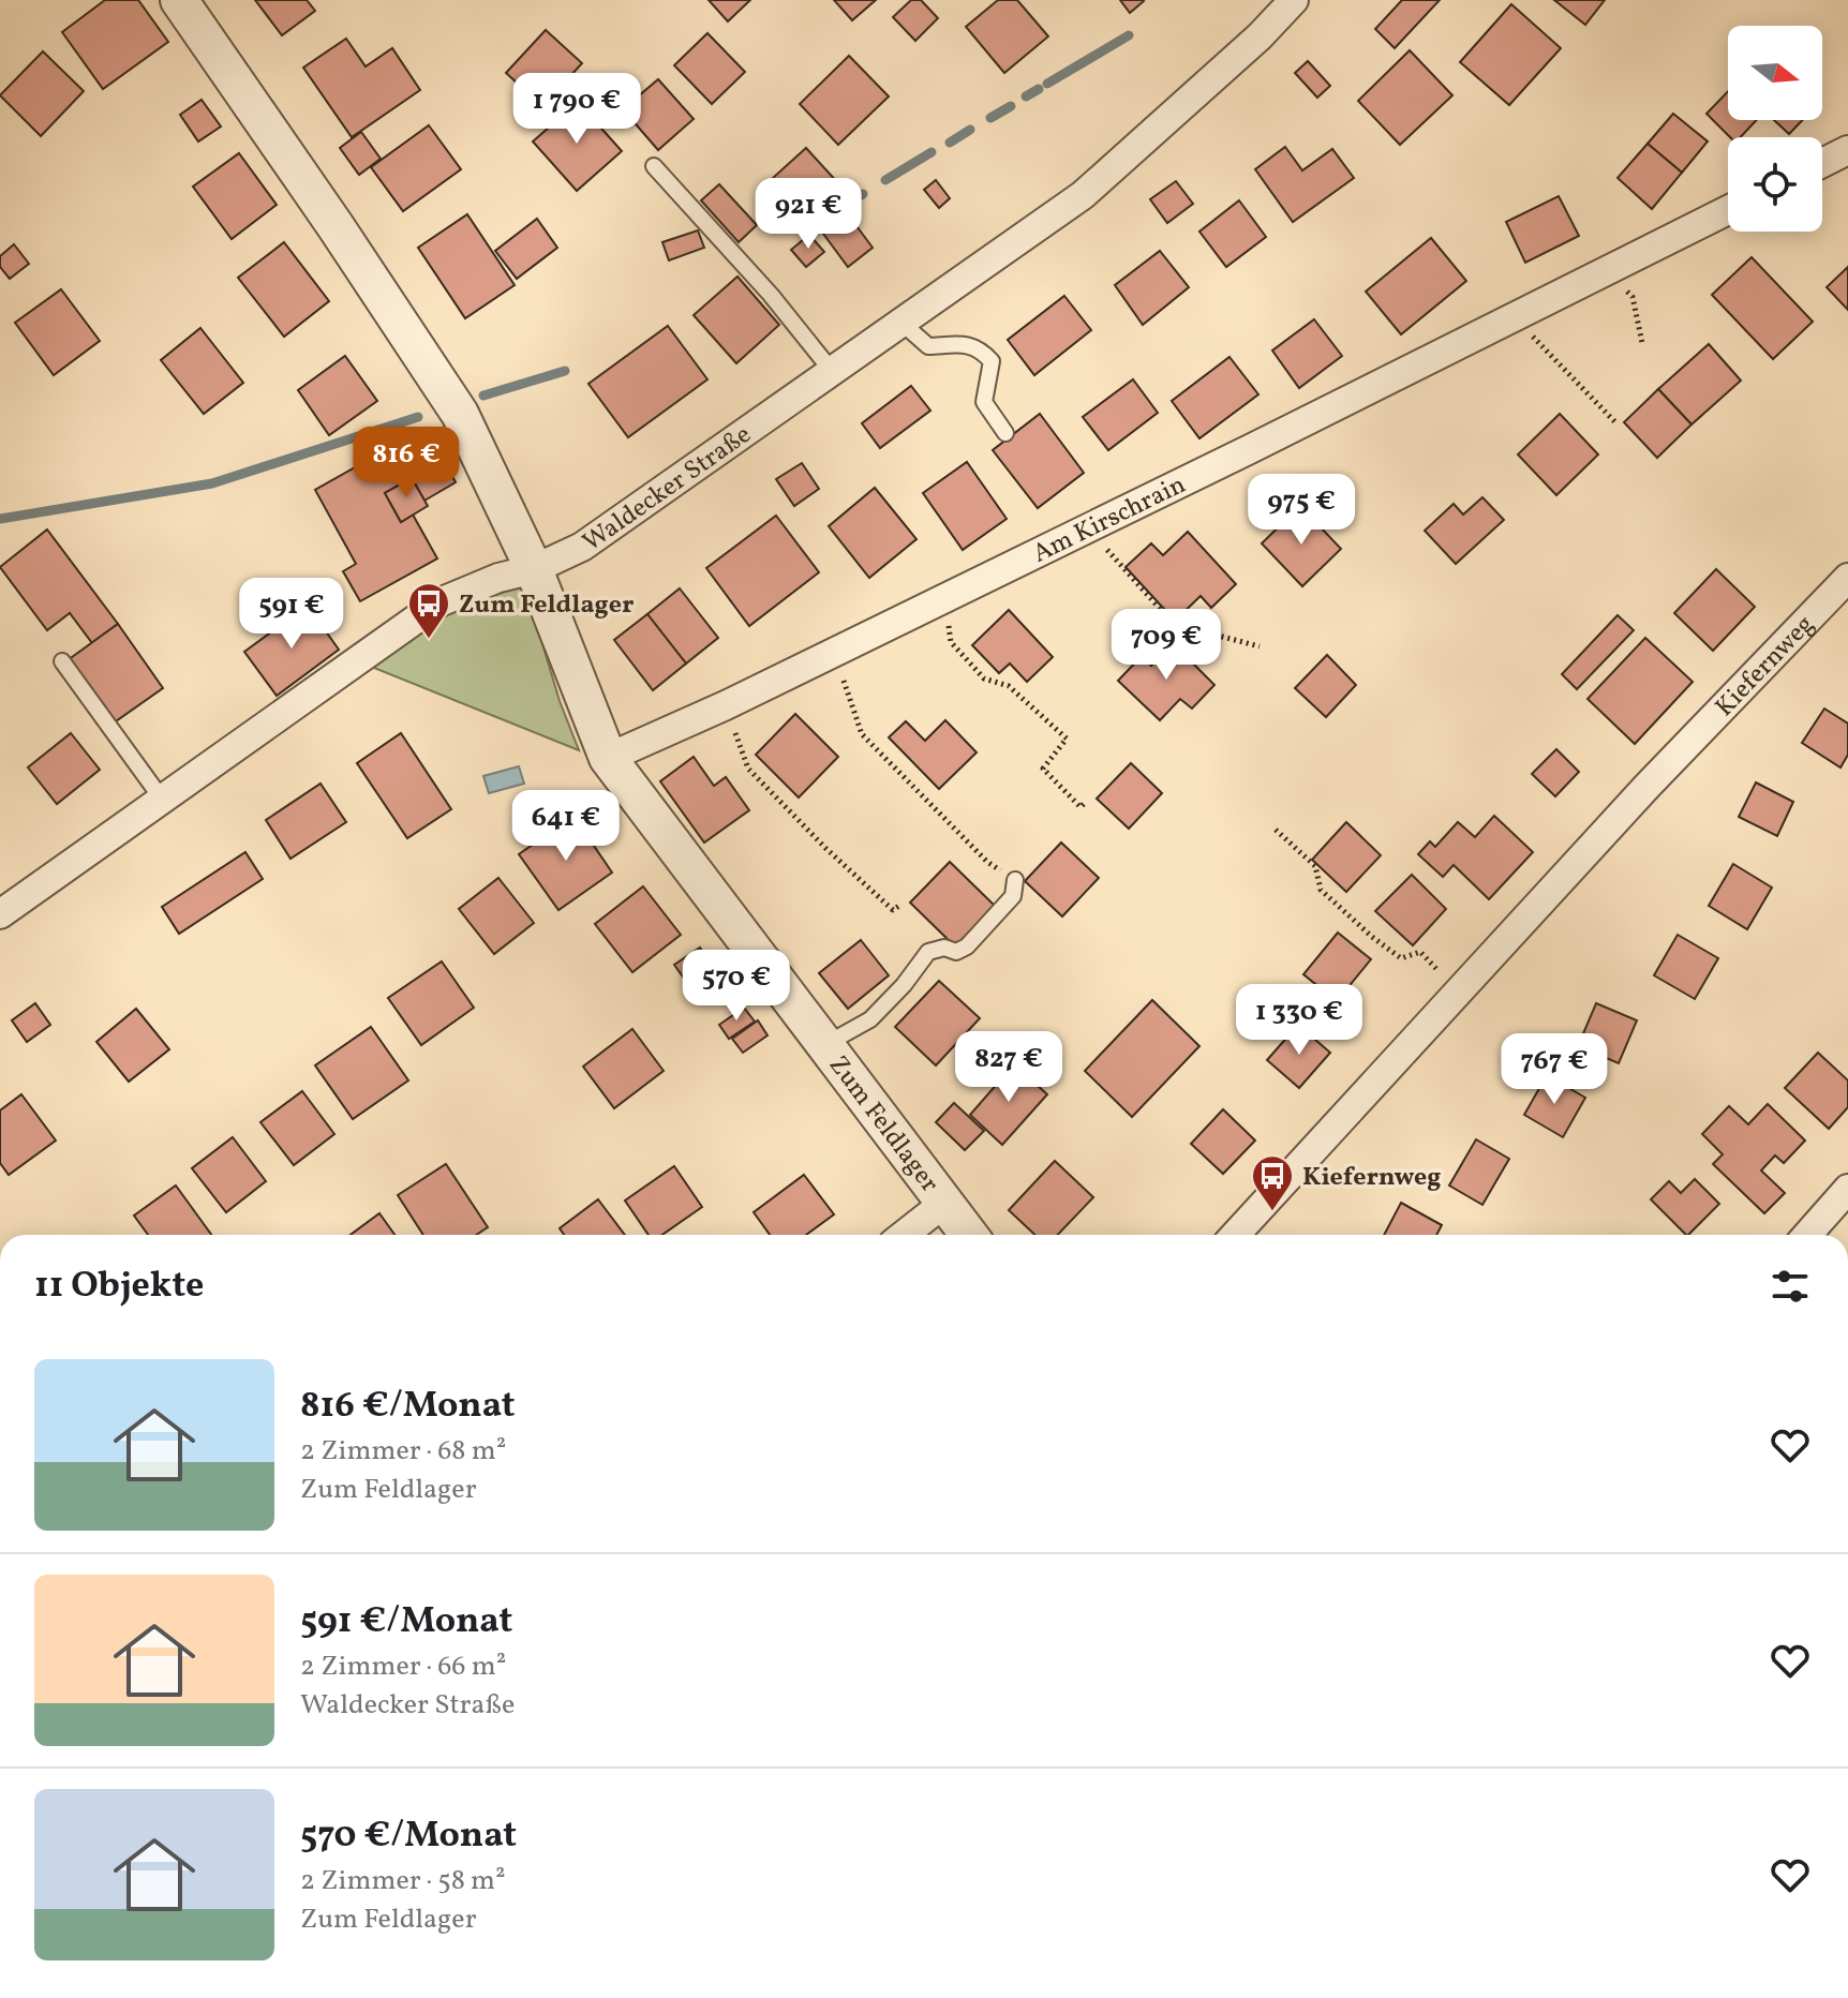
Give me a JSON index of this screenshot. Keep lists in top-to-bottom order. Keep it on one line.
{"streets":{"street":["Waldecker Straße","Am Kirschrain","Kiefernweg","Zum Feldlager"]},"crossings":[["Waldecker Straße","Zum Feldlager"],["Am Kirschrain","Zum Feldlager"]],"places":{"bus stop":["Zum Feldlager","Kiefernweg"]},"north":"right","page":{"price":["1 790 €","921 €","816 €","975 €","591 €","709 €","641 €","570 €","1 330 €","827 €","767 €"],"heading":"11 Objekte","list":[{"name":"816 €/Monat","note":"2 Zimmer · 68 m² · Zum Feldlager"},{"name":"591 €/Monat","note":"2 Zimmer · 66 m² · Waldecker Straße"},{"name":"570 €/Monat","note":"2 Zimmer · 58 m² · Zum Feldlager"}]}}
